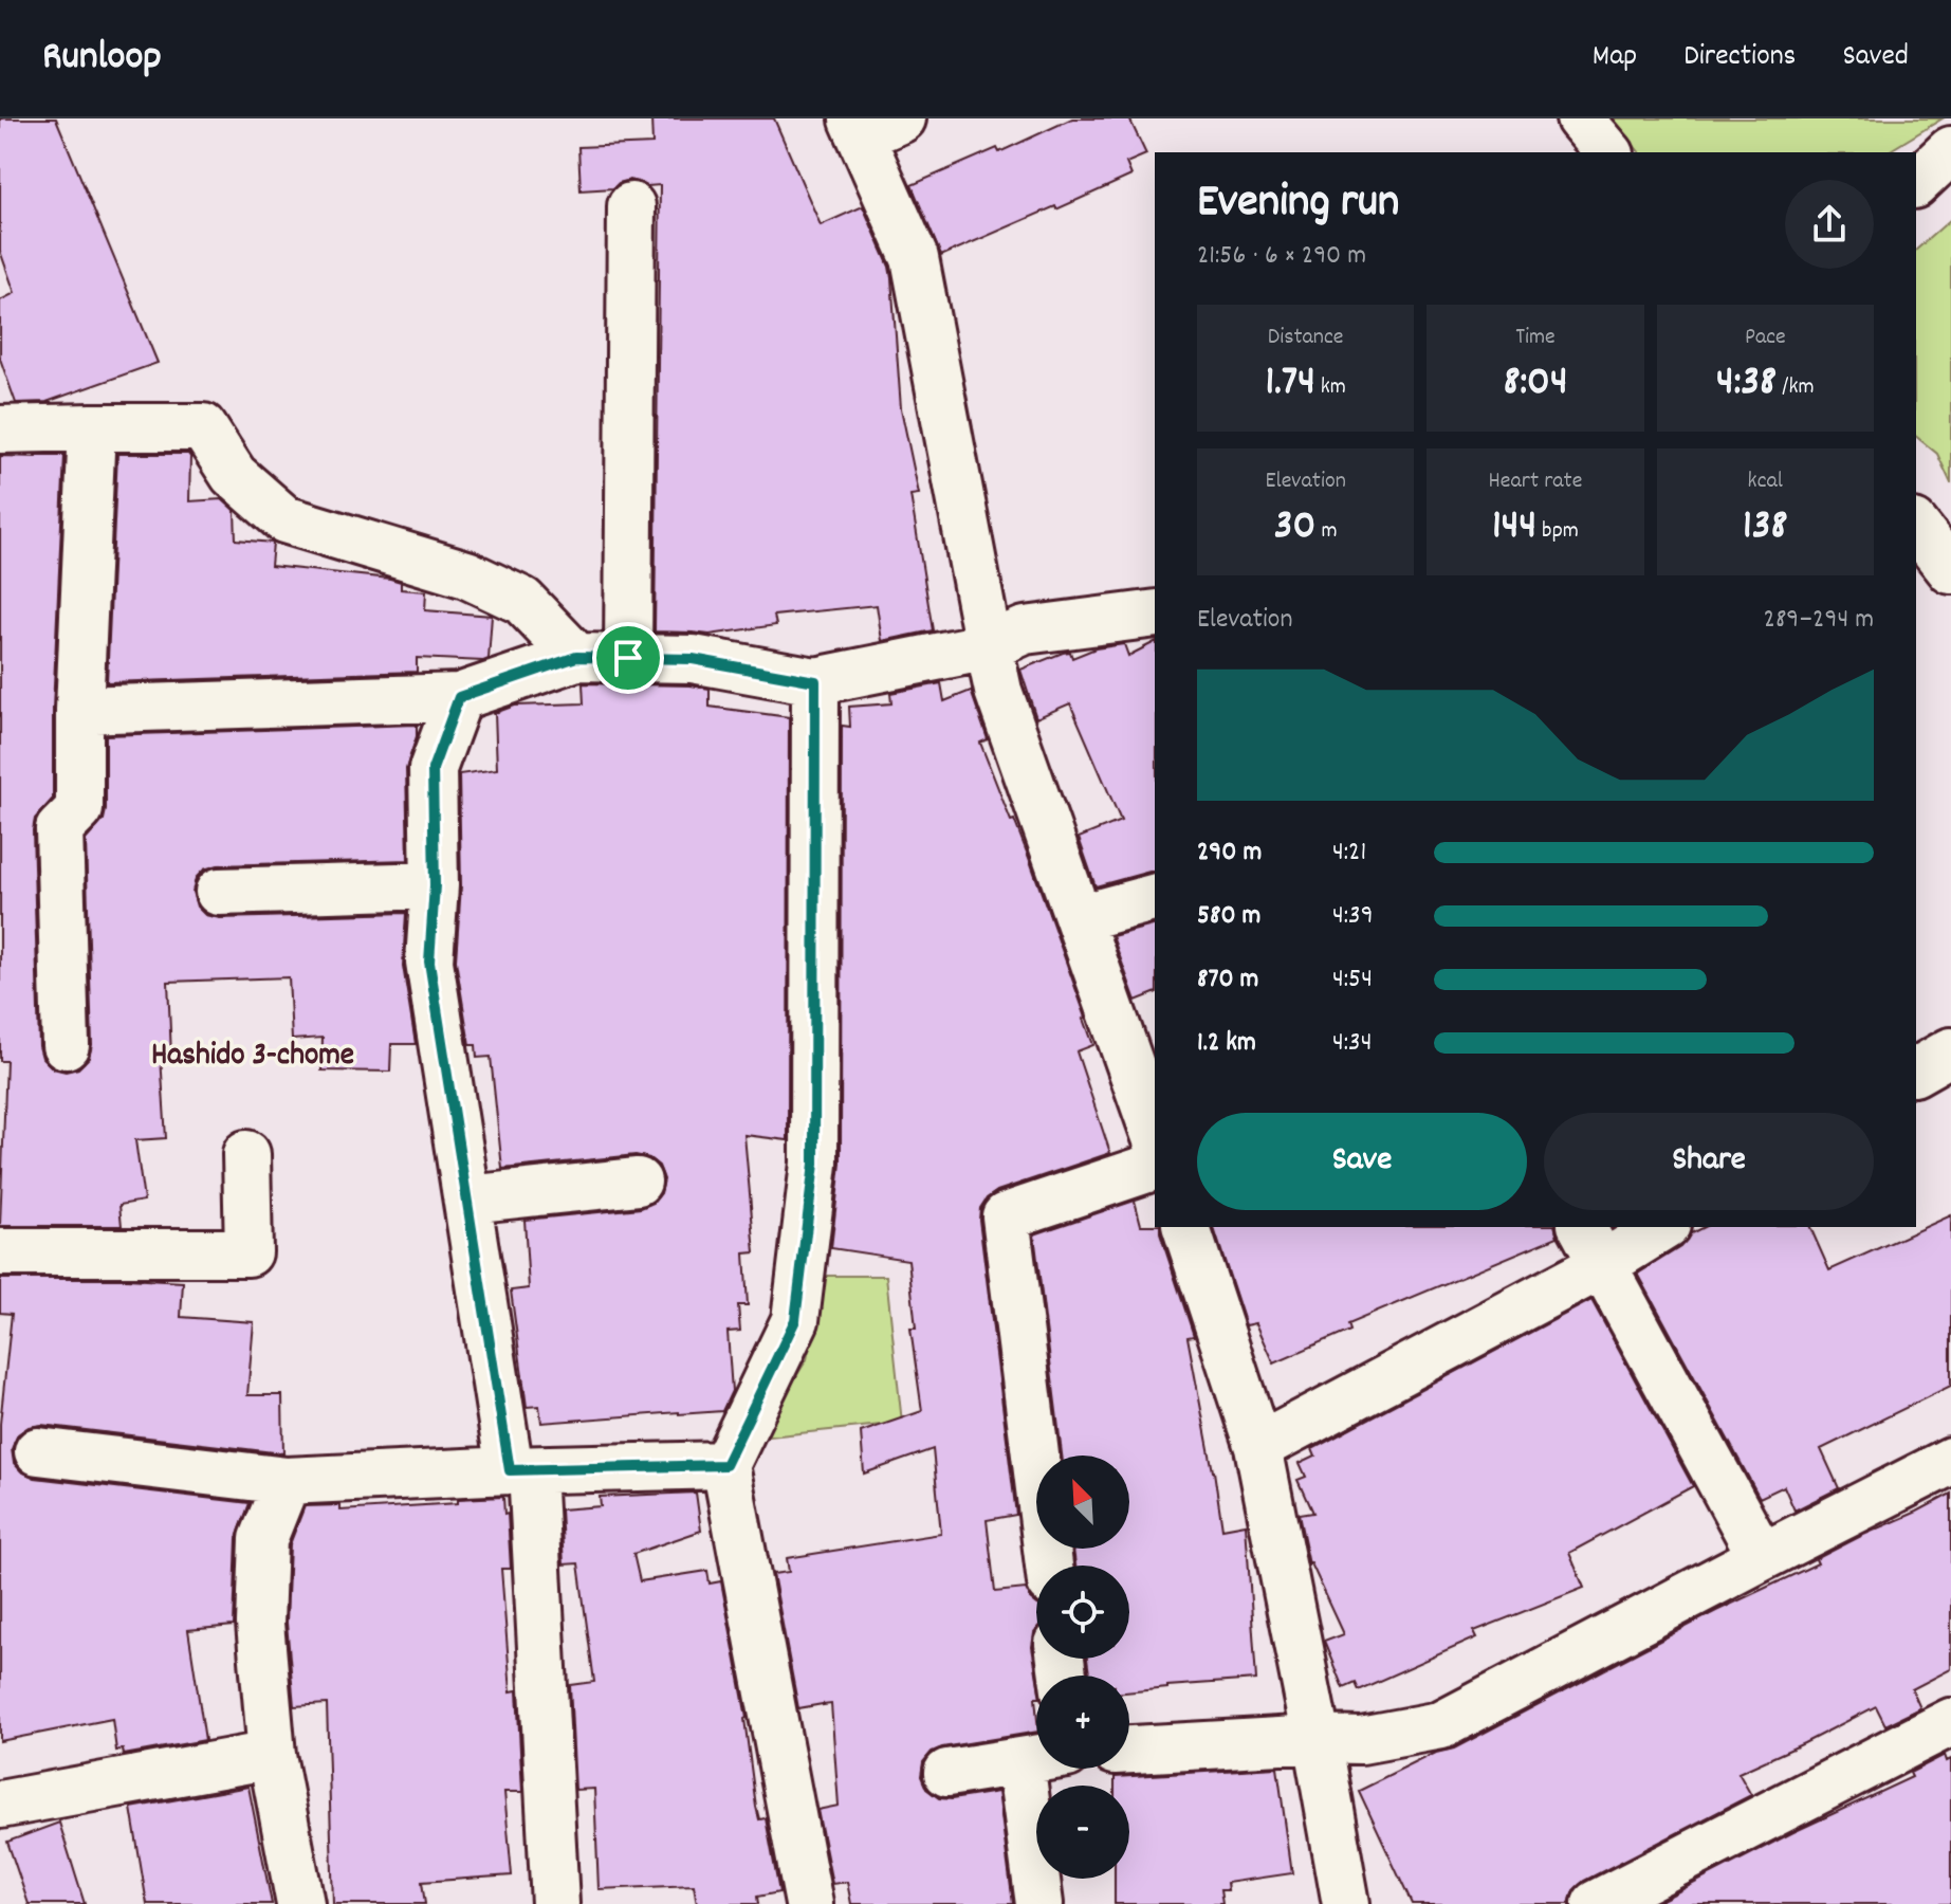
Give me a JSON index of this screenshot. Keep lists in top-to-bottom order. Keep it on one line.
{"districts":["Hashido 3-chome"],"north":"top left","page":{"header":"Runloop","nav":["Map","Directions","Saved"],"heading":["Evening run","21:56 · 6 × 290 m"],"stats":[["Distance","1.74 km"],["Time","8:04"],["Pace","4:38 /km"],["Elevation","30 m"],["Heart rate","144 bpm"],["kcal","138"]],"chart":["Elevation","289–294 m"],"list":[{"name":"290 m","note":"4:21"},{"name":"580 m","note":"4:39"},{"name":"870 m","note":"4:54"},{"name":"1.2 km","note":"4:34"}],"buttons":["Save","Share"],"map_buttons":["+","−"]}}
